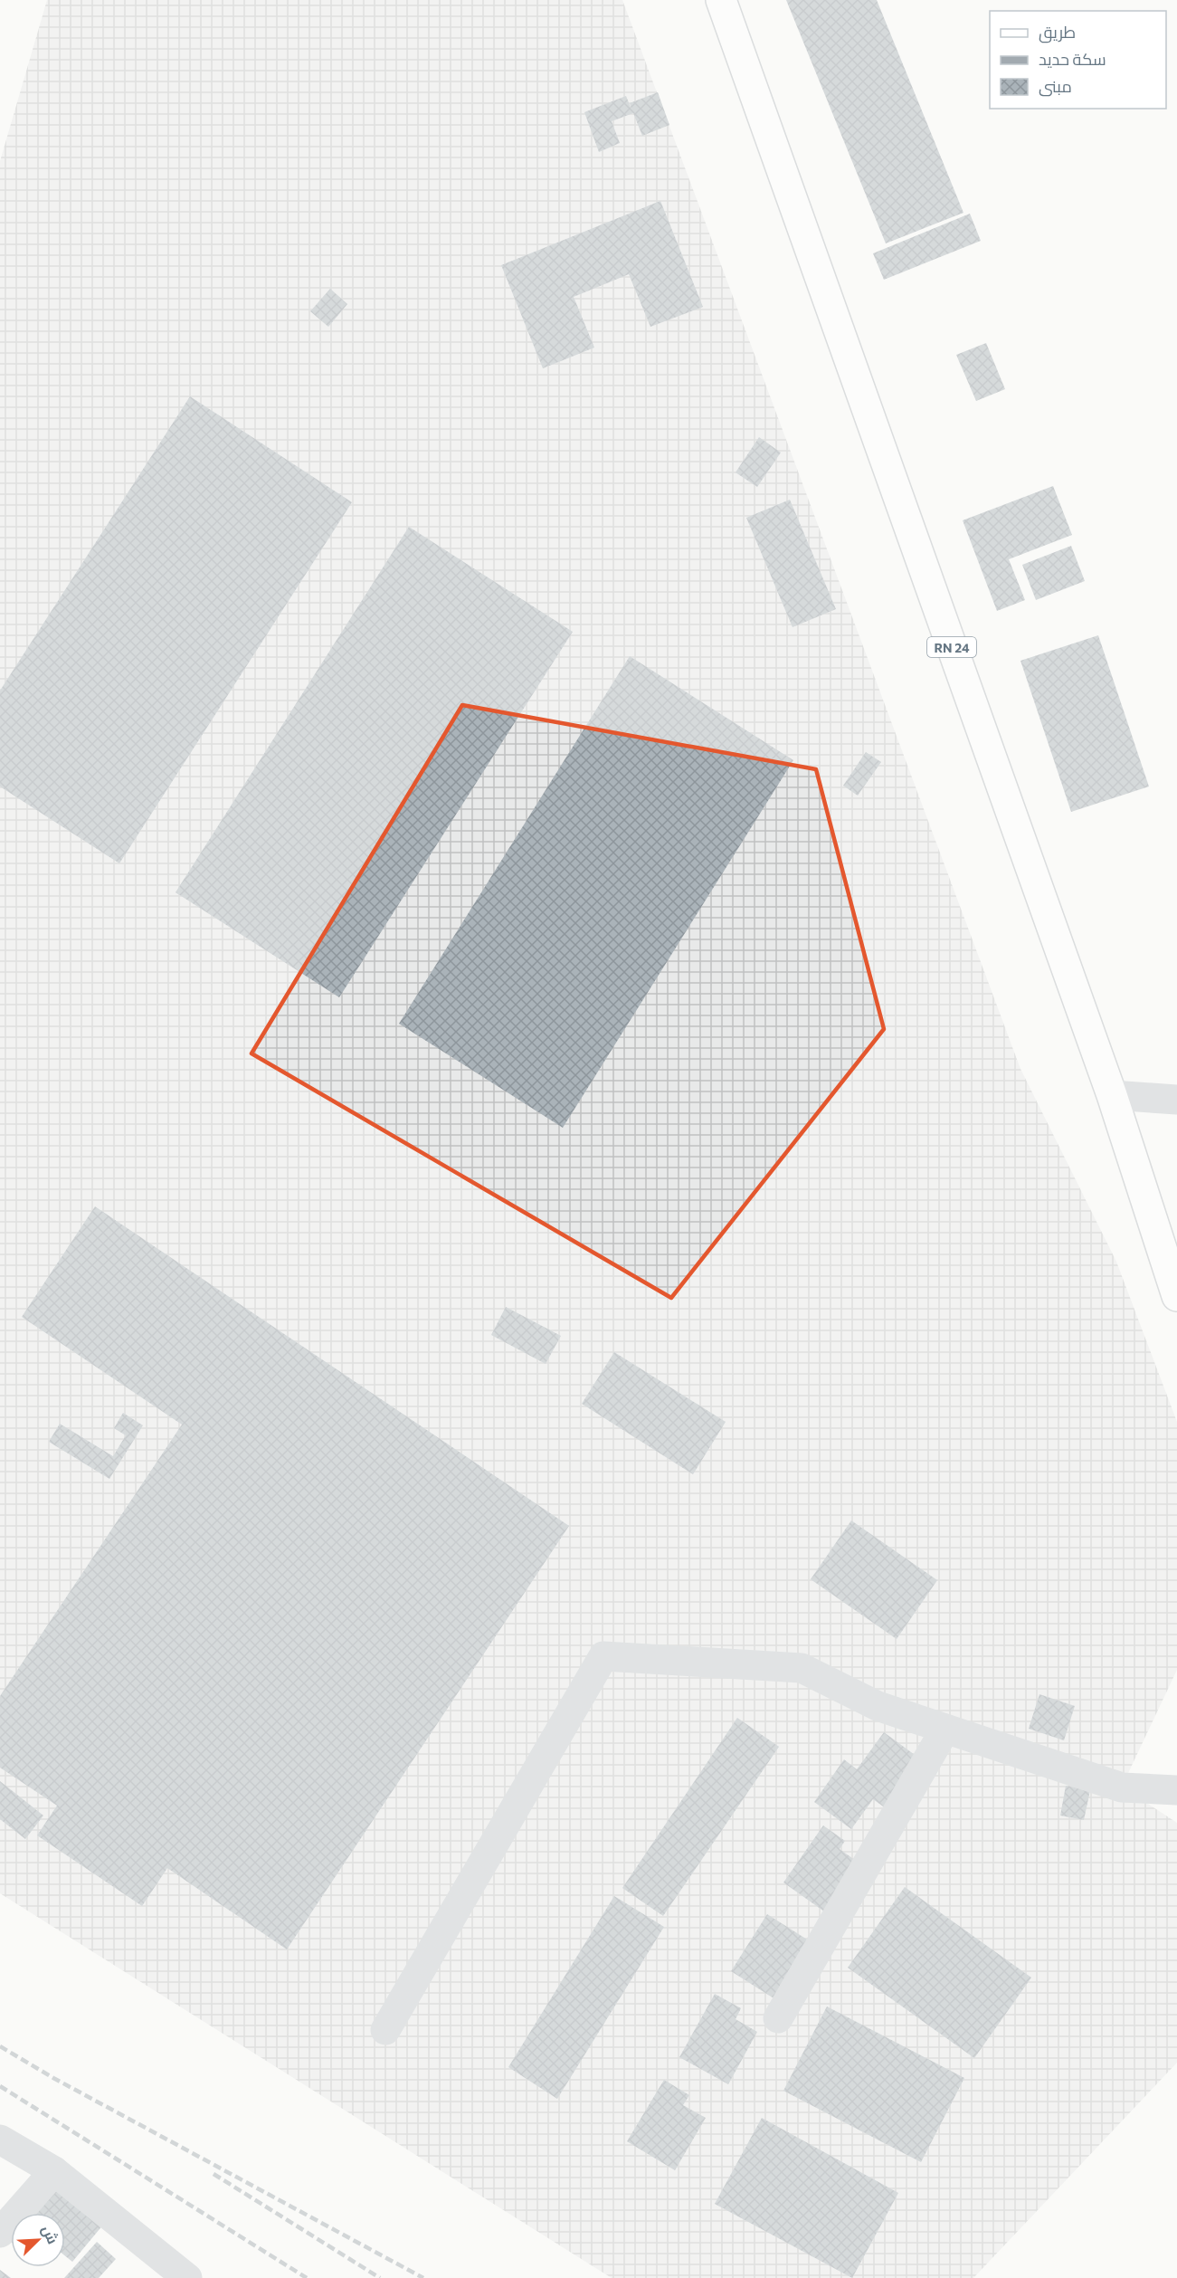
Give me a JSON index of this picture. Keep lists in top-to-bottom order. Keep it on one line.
{"streets":{"main road":["RN 24"]},"legend":["طريق","سكة حديد","مبنى"],"north":"top right"}
